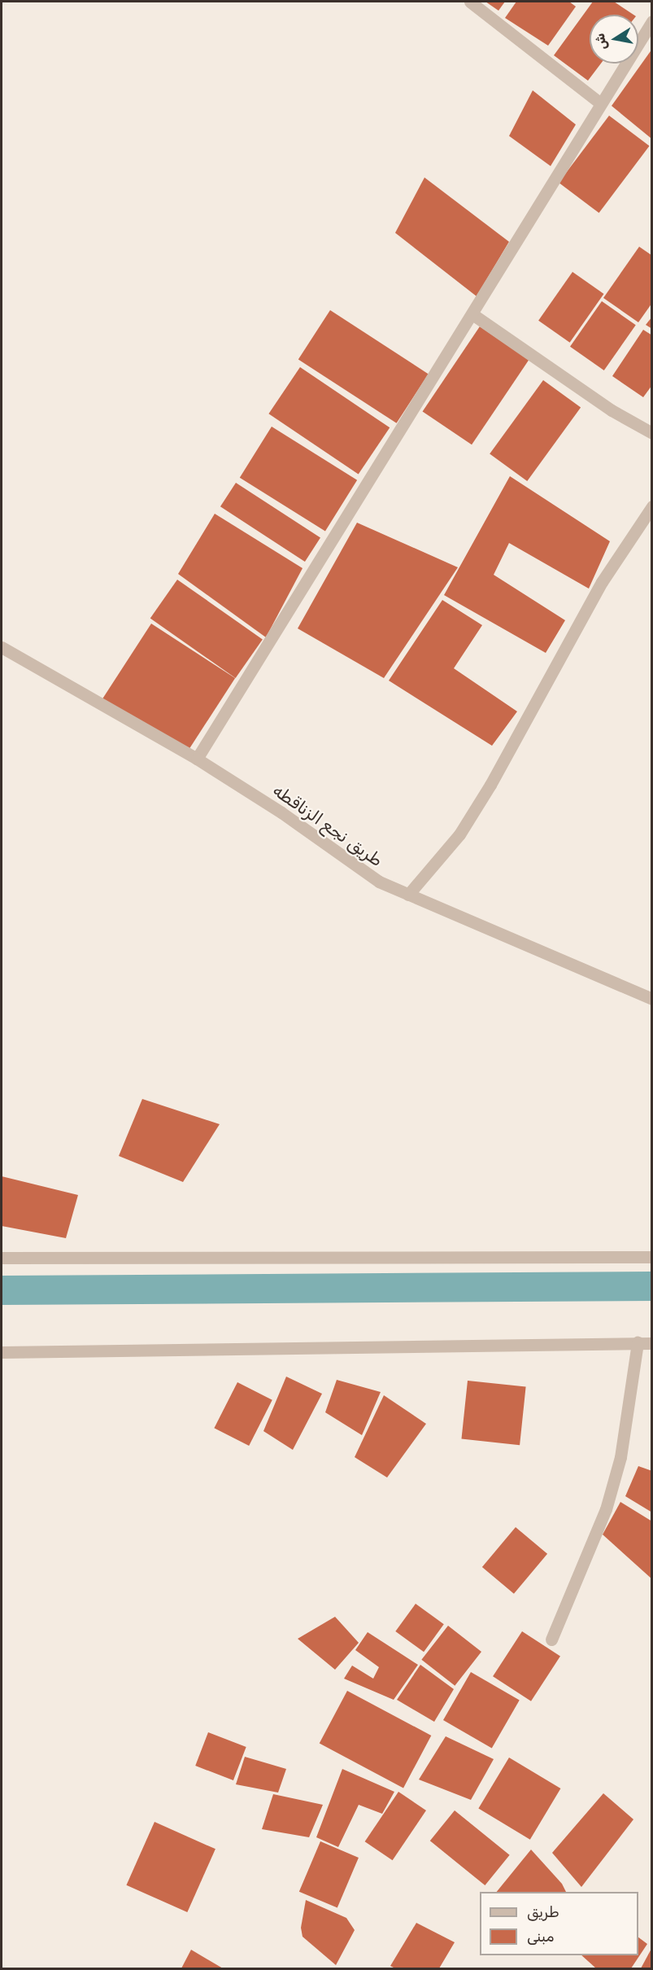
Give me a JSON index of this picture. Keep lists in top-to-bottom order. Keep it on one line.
{"streets":{"street":["طريق نجع الزناقطه"]},"legend":["طريق","مبنى"],"north":"left"}
